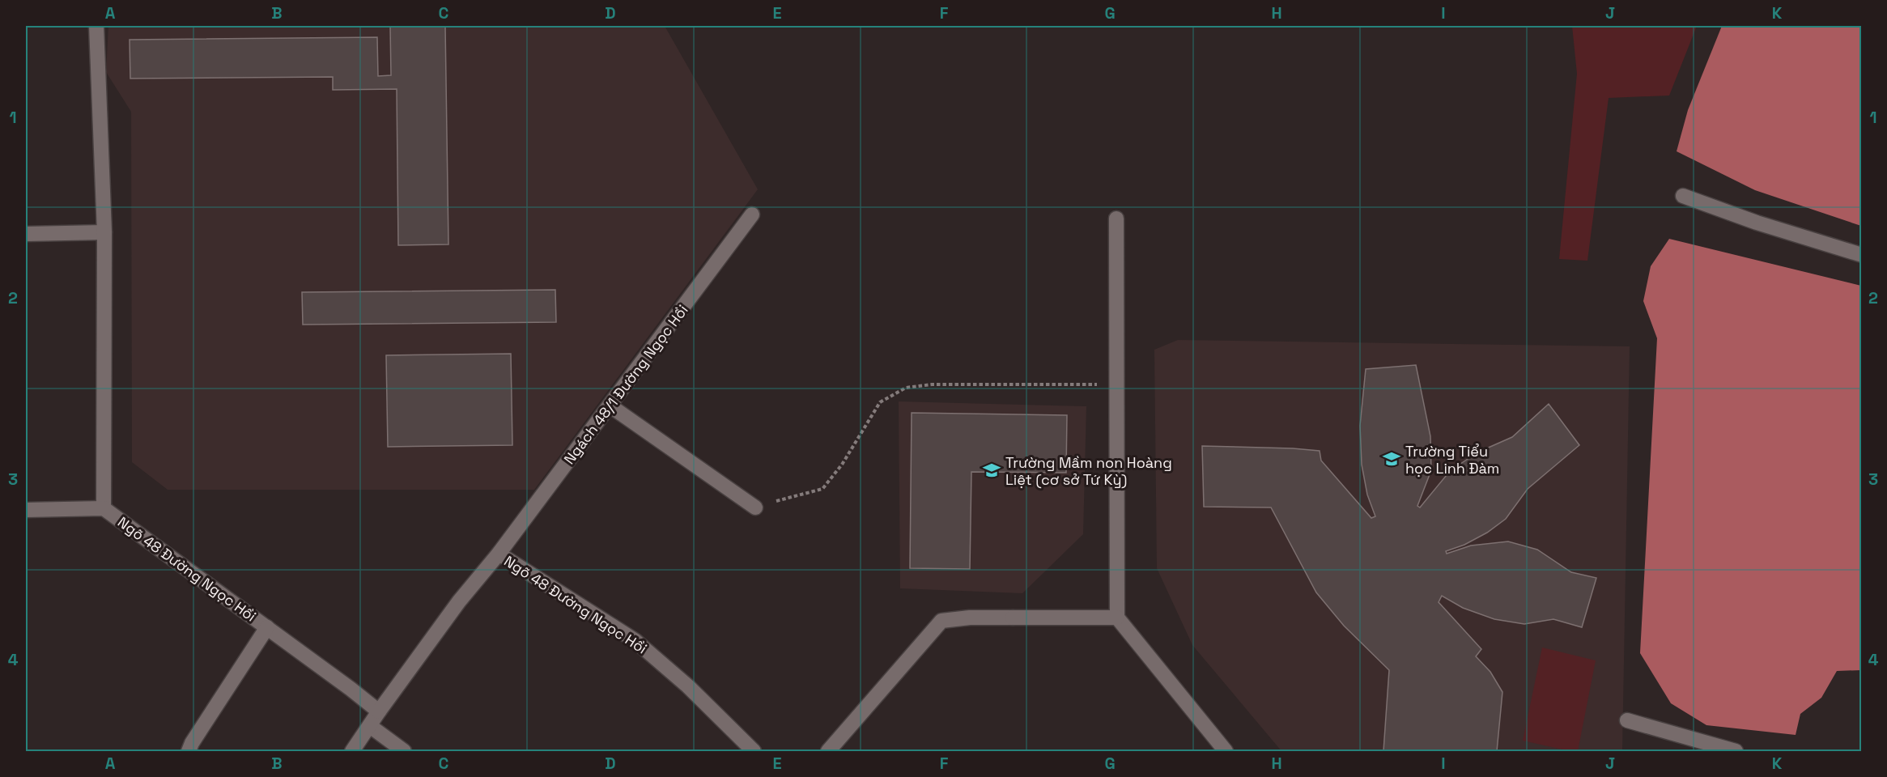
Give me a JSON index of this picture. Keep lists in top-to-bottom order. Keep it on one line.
{"streets":{"street":["Ngách 48/1 Đường Ngọc Hồi","Ngõ 48 Đường Ngọc Hồi"]},"crossings":[["Ngách 48/1 Đường Ngọc Hồi","Ngõ 48 Đường Ngọc Hồi"]],"places":{"school or university":["Trường Tiểu học Linh Đàm","Trường Mầm non Hoàng Liệt (cơ sở Tứ Kỳ)"]},"grid":{"columns":["A","B","C","D","E","F","G","H","I","J","K"],"rows":["1","2","3","4"]}}
